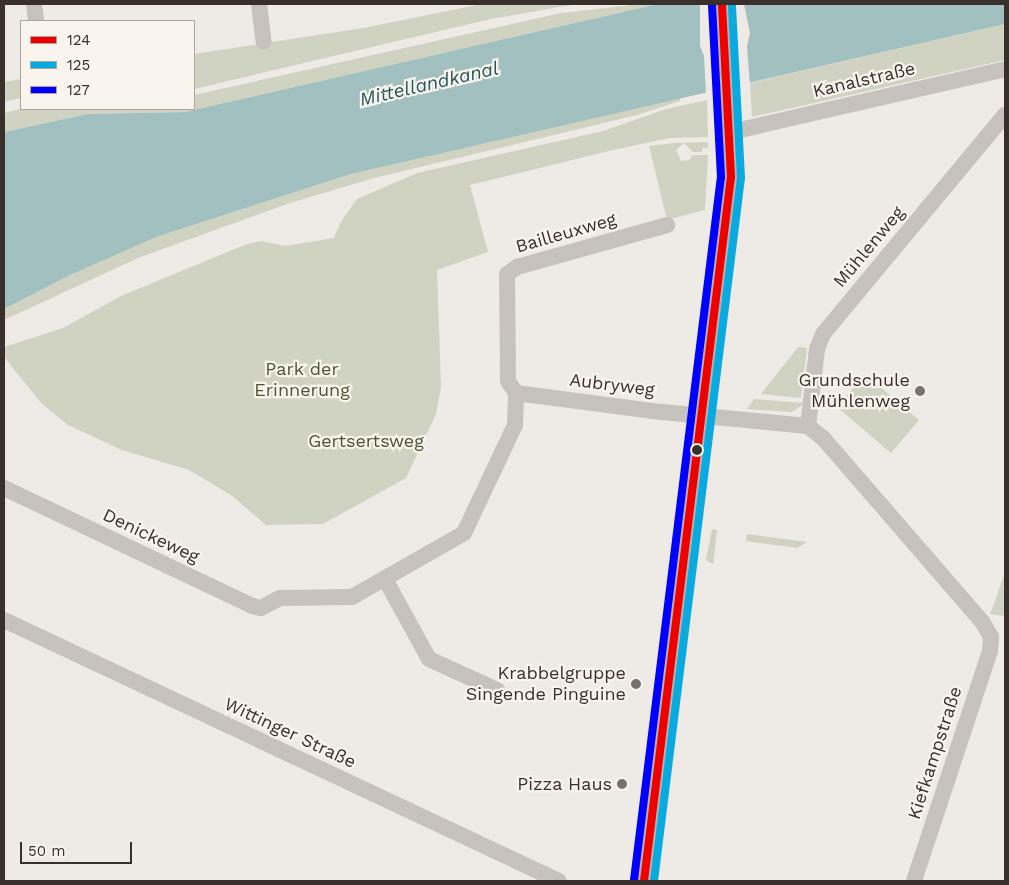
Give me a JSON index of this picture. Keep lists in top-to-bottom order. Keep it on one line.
{"streets":{"street":["Kanalstraße","Bailleuxweg","Mühlenweg","Aubryweg","Denickeweg","Wittinger Straße","Kiefkampstraße"]},"crossings":[["Bailleuxweg","Aubryweg"],["Mühlenweg","Aubryweg"]],"water":["Mittellandkanal"],"parks":["Park der Erinnerung","Gertsertsweg"],"places":["Grundschule Mühlenweg","Krabbelgruppe Singende Pinguine","Pizza Haus"],"lines":["transit line 124","transit line 125","transit line 127"],"legend":["124","125","127"],"scale_bar":"50 m"}
